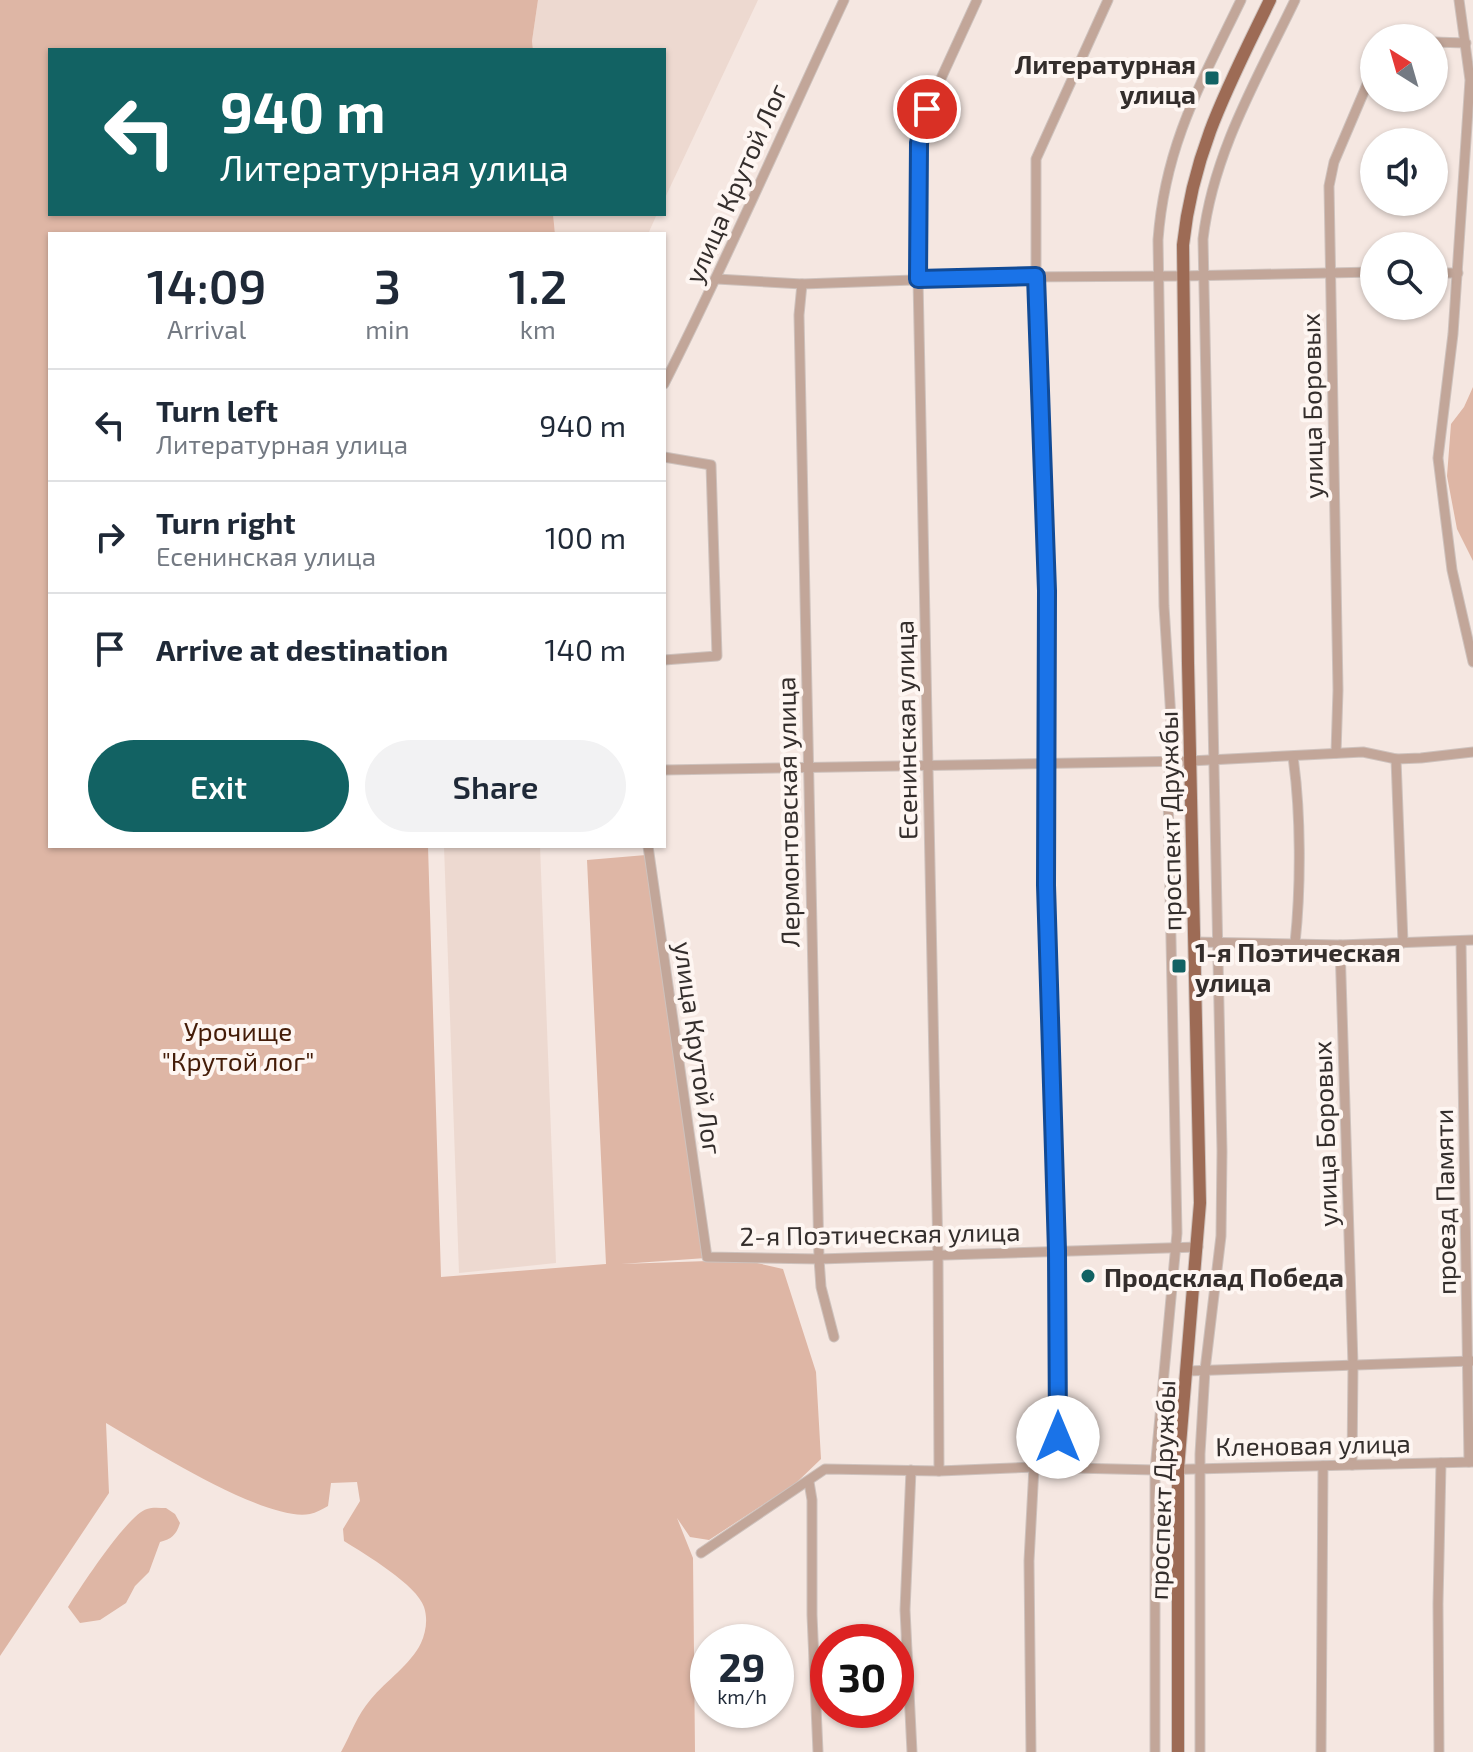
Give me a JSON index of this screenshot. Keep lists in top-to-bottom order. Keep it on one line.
{"streets":{"main road":["проспект Дружбы"],"street":["улица Крутой Лог","улица Боровых","Есенинская улица","Лермонтовская улица","проезд Памяти","2-я Поэтическая улица","Кленовая улица"]},"crossings":[["улица Крутой Лог","2-я Поэтическая улица"],["улица Боровых","Кленовая улица"],["Есенинская улица","2-я Поэтическая улица"],["Есенинская улица","Кленовая улица"],["Лермонтовская улица","2-я Поэтическая улица"],["проспект Дружбы","2-я Поэтическая улица"],["проспект Дружбы","Кленовая улица"],["проезд Памяти","Кленовая улица"]],"parks":["Урочище \"Крутой лог\""],"places":{"transit":["Литературная улица","1-я Поэтическая улица"],"other":["Продсклад Победа"]},"north":"top left","page":{"turn":["940 m","Литературная улица"],"eta":["14:09","Arrival","3","min","1.2","km"],"list":[{"name":"Turn left","note":"Литературная улица","value":"940 m"},{"name":"Turn right","note":"Есенинская улица","value":"100 m"},{"name":"Arrive at destination","value":"140 m"}],"buttons":["Exit","Share"],"speed":"29 km/h","limit":"30"}}
